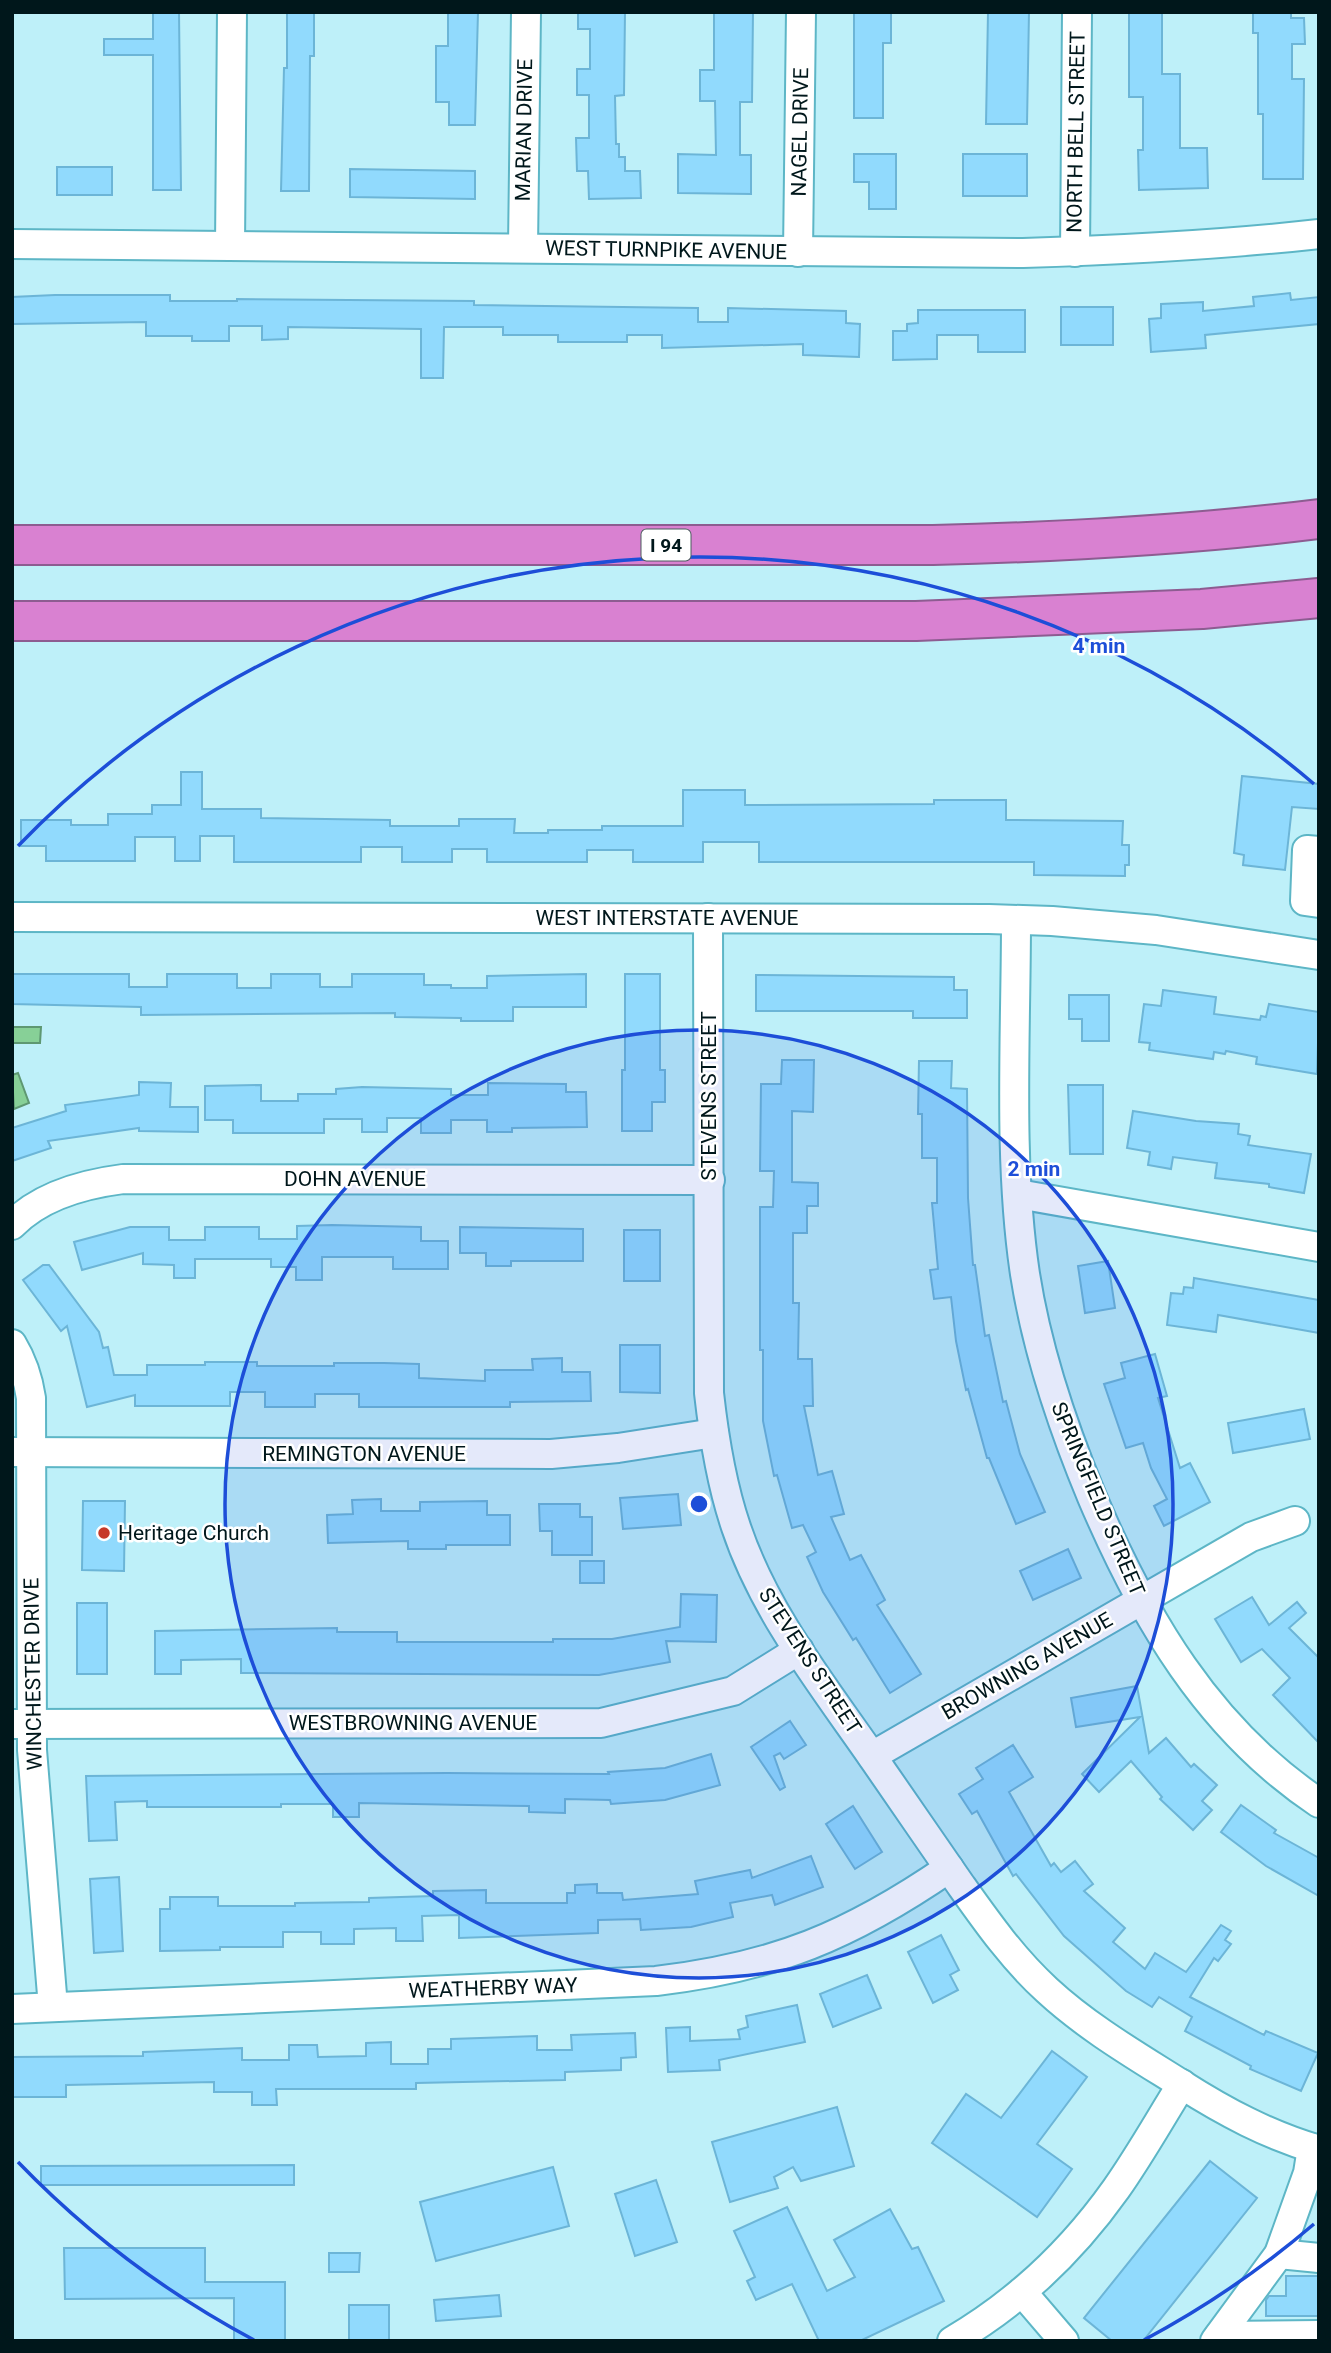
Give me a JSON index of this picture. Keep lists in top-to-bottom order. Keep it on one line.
{"streets":{"highway":["I 94"],"street":["MARIAN DRIVE","NAGEL DRIVE","NORTH BELL STREET","WEST TURNPIKE AVENUE","WEST INTERSTATE AVENUE","STEVENS STREET","DOHN AVENUE","REMINGTON AVENUE","SPRINGFIELD STREET","BROWNING AVENUE","WINCHESTER DRIVE","WESTBROWNING AVENUE","WEATHERBY WAY"]},"crossings":[["MARIAN DRIVE","WEST TURNPIKE AVENUE"],["NAGEL DRIVE","WEST TURNPIKE AVENUE"],["NORTH BELL STREET","WEST TURNPIKE AVENUE"],["WEST INTERSTATE AVENUE","STEVENS STREET"],["WEST INTERSTATE AVENUE","SPRINGFIELD STREET"],["STEVENS STREET","DOHN AVENUE"],["STEVENS STREET","REMINGTON AVENUE"],["STEVENS STREET","BROWNING AVENUE"],["STEVENS STREET","WESTBROWNING AVENUE"],["STEVENS STREET","WEATHERBY WAY"],["REMINGTON AVENUE","WINCHESTER DRIVE"],["SPRINGFIELD STREET","BROWNING AVENUE"],["WINCHESTER DRIVE","WESTBROWNING AVENUE"],["WINCHESTER DRIVE","WEATHERBY WAY"]],"places":["Heritage Church"],"rings":["4 min","2 min"]}
